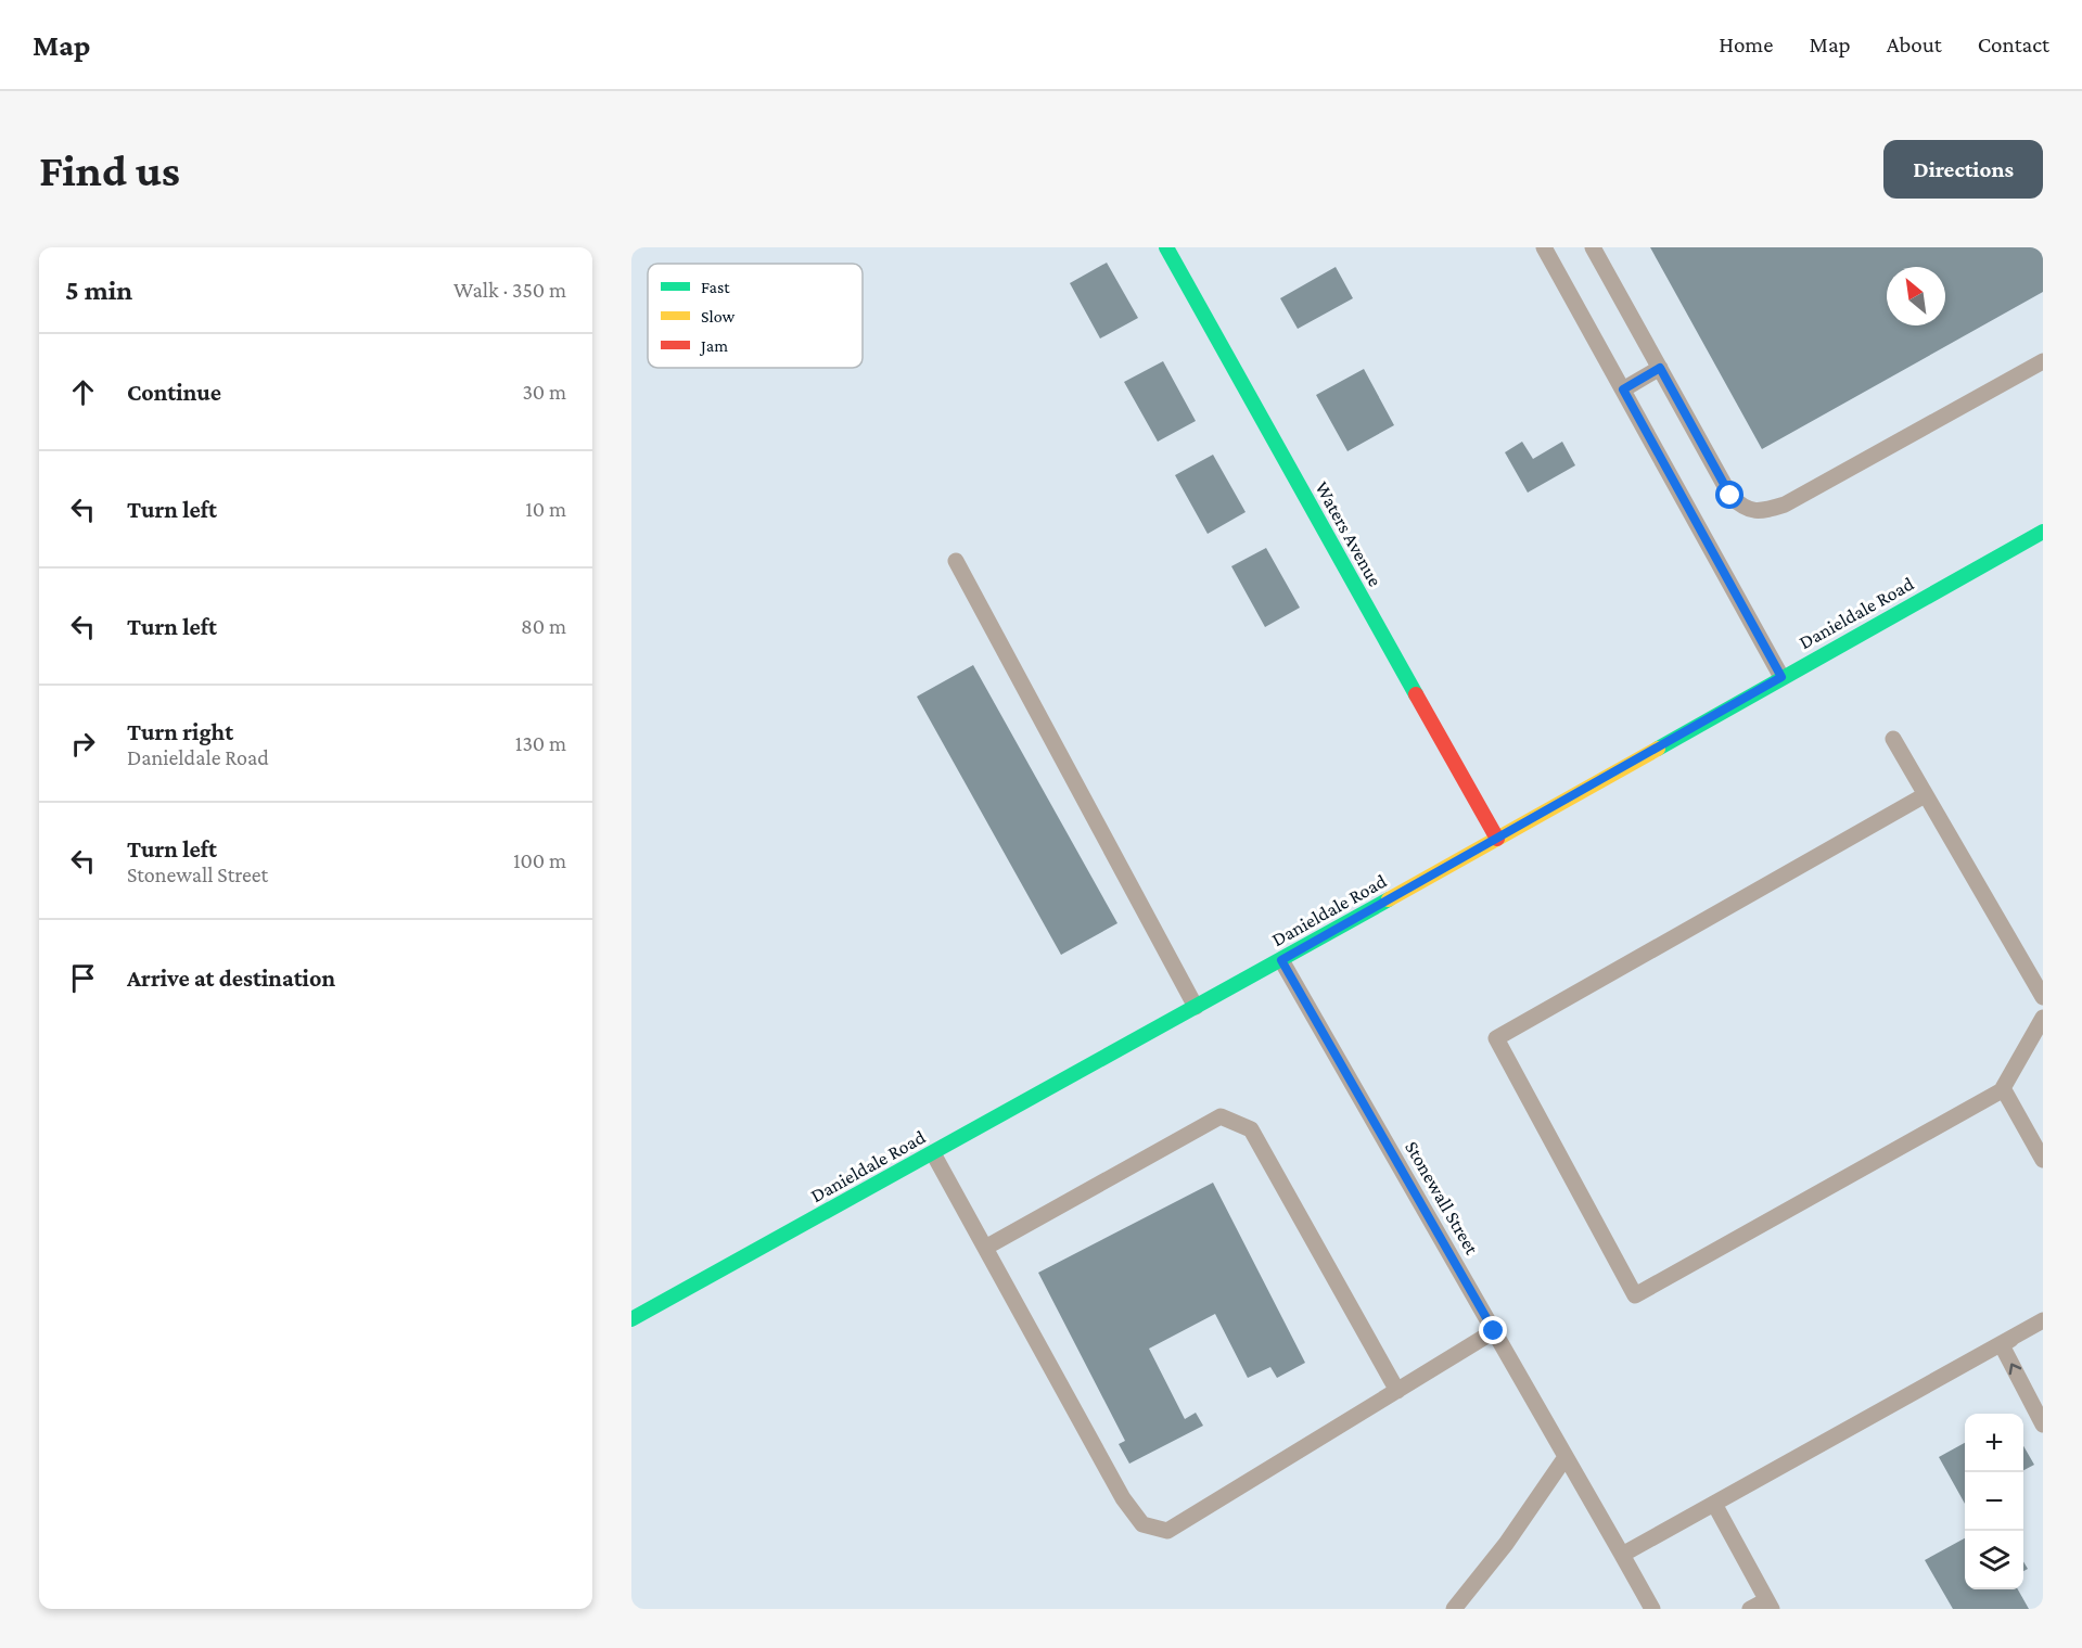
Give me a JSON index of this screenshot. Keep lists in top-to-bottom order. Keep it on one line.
{"streets":{"street":["Waters Avenue","Danieldale Road"],"lane":["Stonewall Street"]},"crossings":[["Waters Avenue","Danieldale Road"],["Danieldale Road","Stonewall Street"]],"legend":["Fast","Slow","Jam"],"north":"top left","page":{"header":"Map","nav":["Home","Map","About","Contact"],"buttons":"Directions","title":"Find us","heading":["5 min","Walk · 350 m"],"list":[["Continue","30 m"],["Turn left","10 m"],["Turn left","80 m"],["Turn right","Danieldale Road","130 m"],["Turn left","Stonewall Street","100 m"],"Arrive at destination"],"map_buttons":["+","−"]}}
